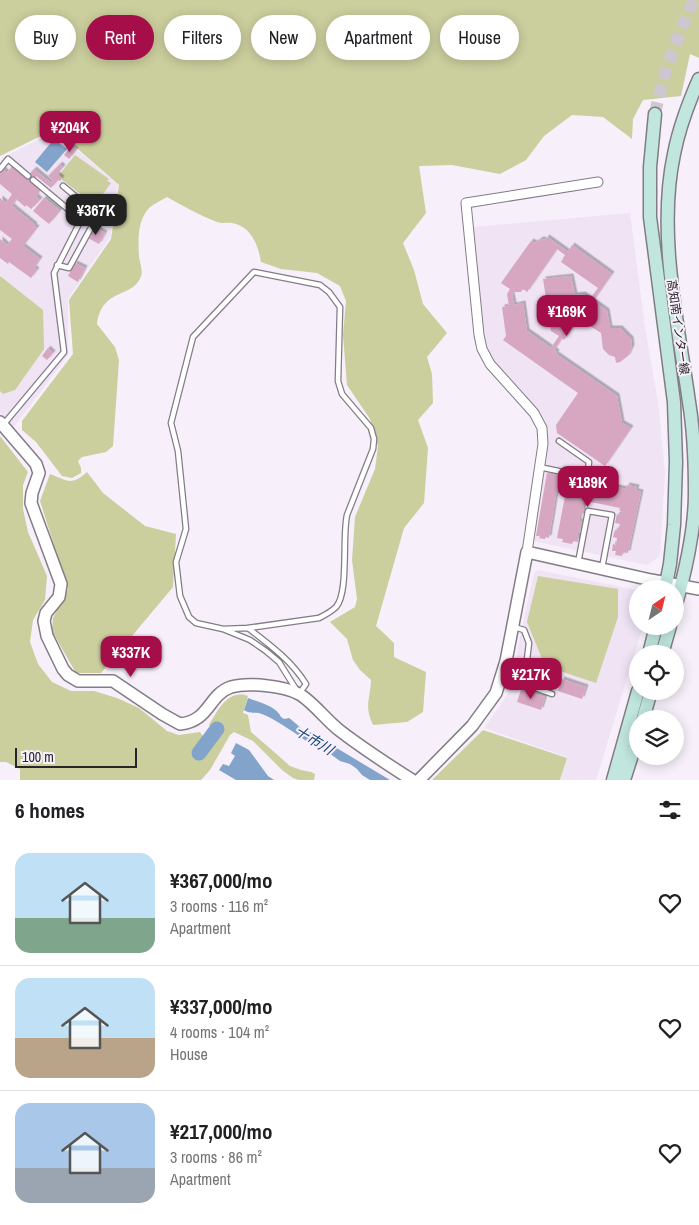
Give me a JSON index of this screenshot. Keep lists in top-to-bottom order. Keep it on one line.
{"streets":{"main road":["高知南インター線"]},"water":["十市川"],"scale_bar":"100 m","north":"top right","page":{"chip":["Buy","Rent","Filters","New","Apartment","House"],"price":["¥204K","¥367K","¥169K","¥189K","¥337K","¥217K"],"scale":"100 m","heading":"6 homes","list":[{"name":"¥367,000/mo","note":"3 rooms · 116 m² · Apartment"},{"name":"¥337,000/mo","note":"4 rooms · 104 m² · House"},{"name":"¥217,000/mo","note":"3 rooms · 86 m² · Apartment"}]}}
